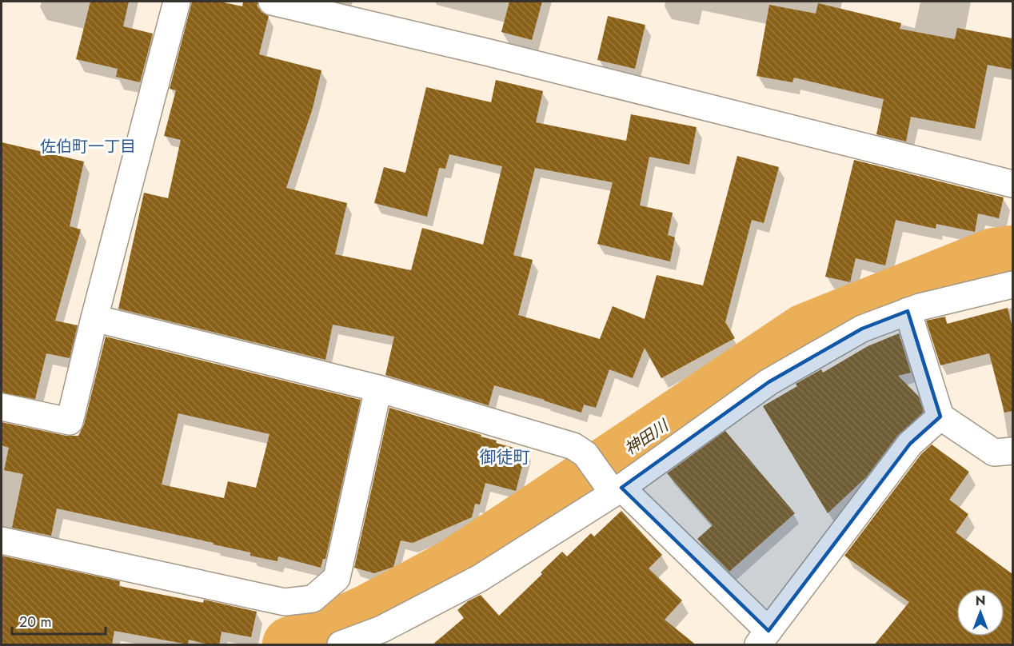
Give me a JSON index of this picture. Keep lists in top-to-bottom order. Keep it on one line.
{"districts":["佐伯町一丁目","御徒町"],"water":["神田川"],"scale_bar":"20 m","north":"top"}
